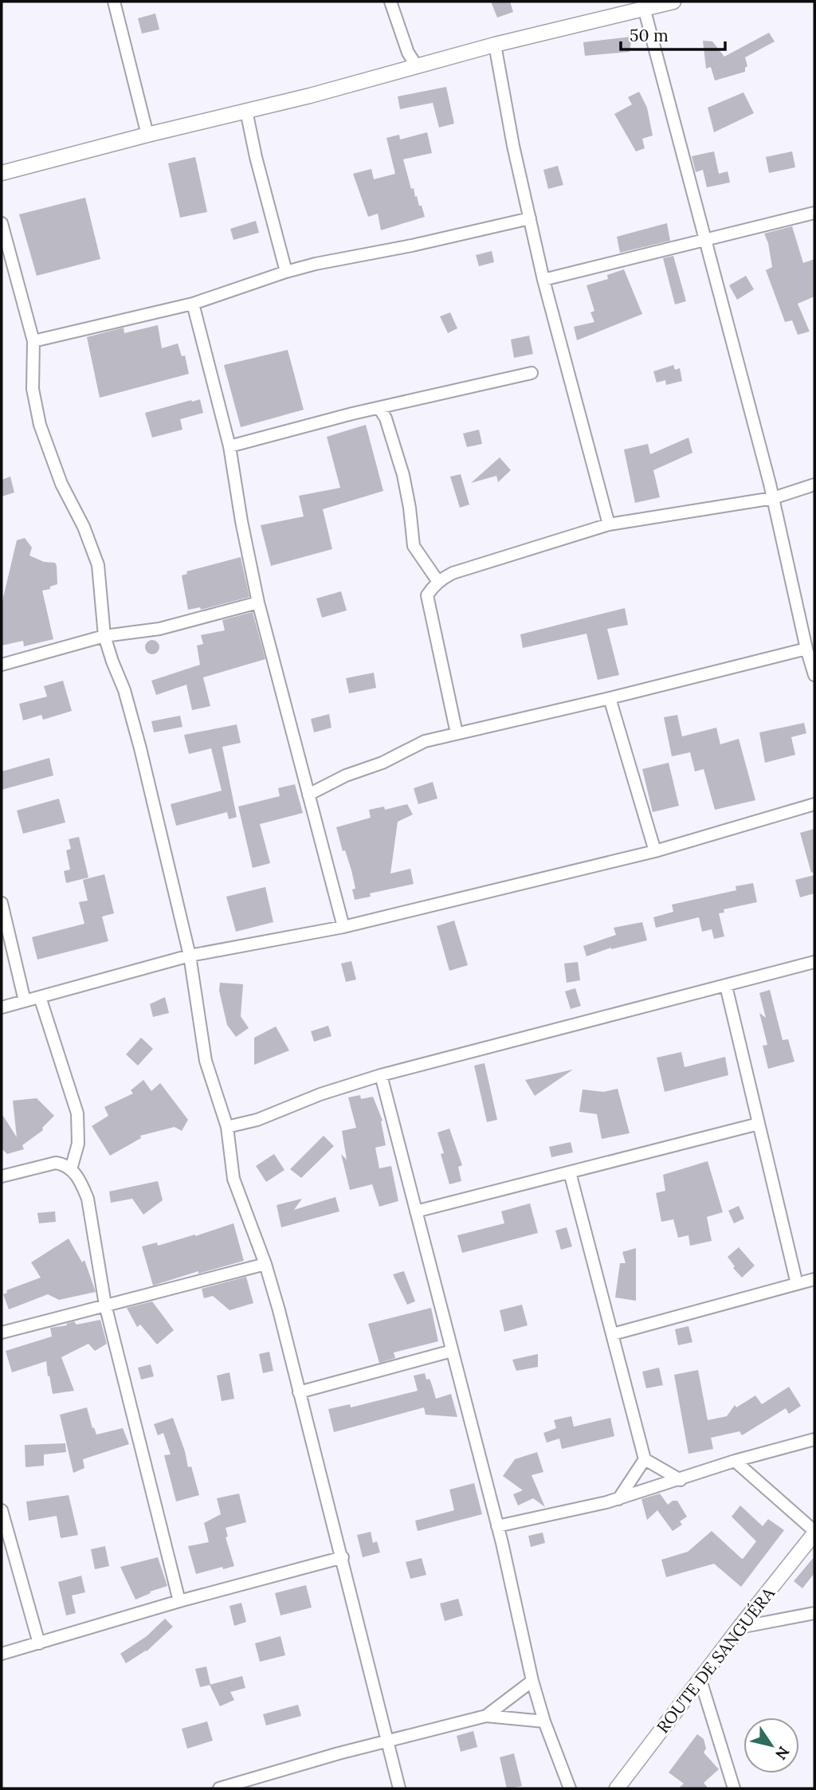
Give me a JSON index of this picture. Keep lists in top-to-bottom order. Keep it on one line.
{"streets":{"street":["ROUTE DE SANGUÉRA"]},"scale_bar":"50 m","north":"bottom right"}
